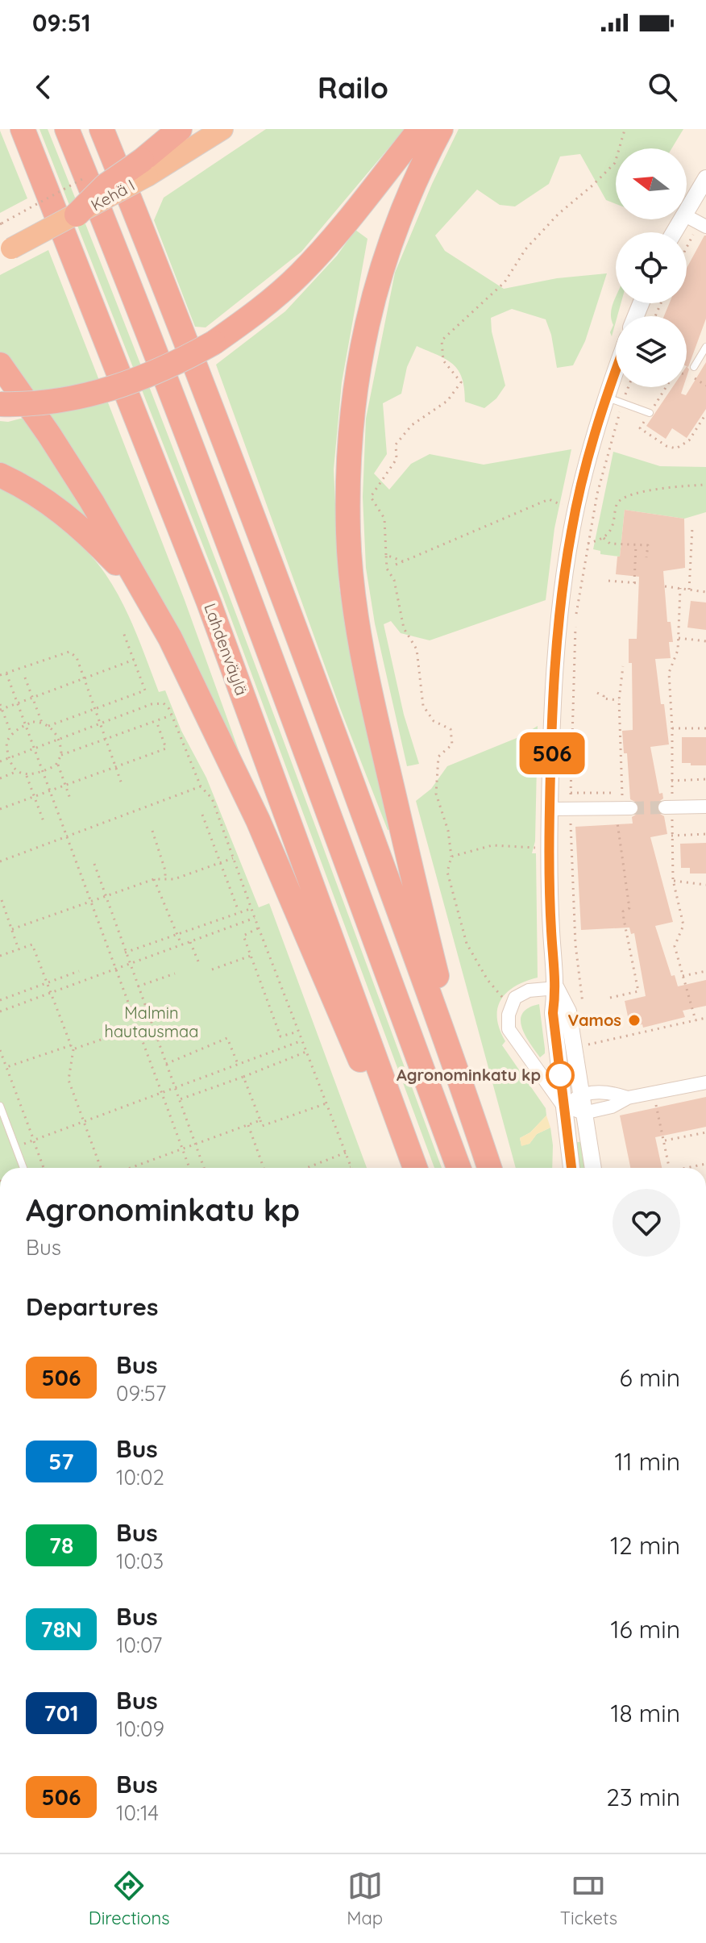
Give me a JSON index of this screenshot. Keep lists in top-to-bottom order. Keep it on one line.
{"streets":{"highway":["Kehä I","Lahdenväylä"]},"parks":["Malmin hautausmaa"],"places":["Vamos","Agronominkatu kp"],"lines":["bus line 506"],"north":"left","page":{"status":"09:51","header":"Railo","on_map":"506","heading":[["Agronominkatu kp","Bus"],"Departures"],"list":[{"mark":"506","name":"Bus","note":"09:57","value":"6 min"},{"mark":"57","name":"Bus","note":"10:02","value":"11 min"},{"mark":"78","name":"Bus","note":"10:03","value":"12 min"},{"mark":"78N","name":"Bus","note":"10:07","value":"16 min"},{"mark":"701","name":"Bus","note":"10:09","value":"18 min"},{"mark":"506","name":"Bus","note":"10:14","value":"23 min"}],"tabs":["Directions","Map","Tickets"]}}
